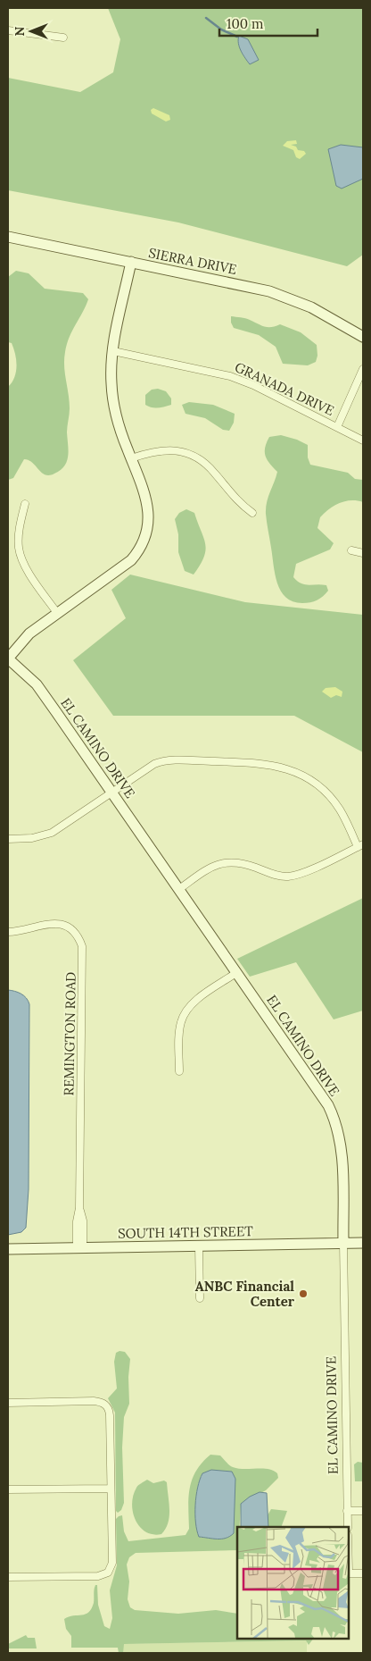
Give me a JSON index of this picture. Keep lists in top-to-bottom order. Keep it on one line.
{"streets":{"street":["SIERRA DRIVE","GRANADA DRIVE","EL CAMINO DRIVE","REMINGTON ROAD","SOUTH 14TH STREET"]},"crossings":[["EL CAMINO DRIVE","SOUTH 14TH STREET"],["REMINGTON ROAD","SOUTH 14TH STREET"]],"places":["ANBC Financial Center"],"scale_bar":"100 m","north":"left"}
